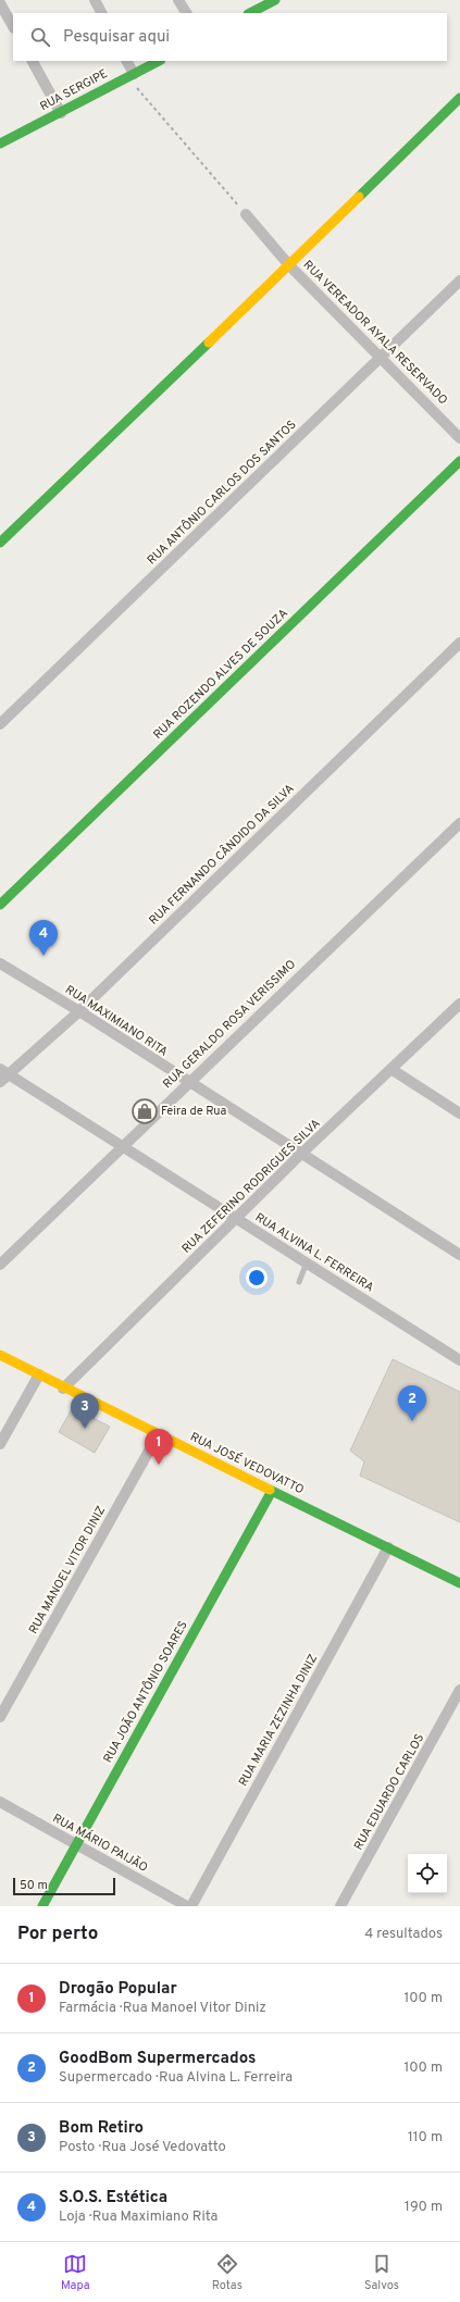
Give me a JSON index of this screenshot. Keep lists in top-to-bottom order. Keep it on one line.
{"streets":{"street":["RUA SERGIPE","RUA VEREADOR AYALA RESERVADO","RUA ANTÔNIO CARLOS DOS SANTOS","RUA ROZENDO ALVES DE SOUZA","RUA FERNANDO CÂNDIDO DA SILVA","RUA MAXIMIANO RITA","RUA GERALDO ROSA VERISSIMO","RUA ZEFERINO RODRIGUES SILVA","RUA ALVINA L. FERREIRA","RUA JOSÉ VEDOVATTO","RUA MANOEL VITOR DINIZ","RUA JOÃO ANTÔNIO SOARES","RUA MARIA ZEZINHA DINIZ","RUA EDUARDO CARLOS","RUA MÁRIO PAIJÃO"]},"crossings":[["RUA VEREADOR AYALA RESERVADO","RUA ANTÔNIO CARLOS DOS SANTOS"],["RUA FERNANDO CÂNDIDO DA SILVA","RUA MAXIMIANO RITA"],["RUA FERNANDO CÂNDIDO DA SILVA","RUA ALVINA L. FERREIRA"],["RUA MAXIMIANO RITA","RUA GERALDO ROSA VERISSIMO"],["RUA MAXIMIANO RITA","RUA ZEFERINO RODRIGUES SILVA"],["RUA GERALDO ROSA VERISSIMO","RUA ALVINA L. FERREIRA"],["RUA ZEFERINO RODRIGUES SILVA","RUA ALVINA L. FERREIRA"],["RUA ZEFERINO RODRIGUES SILVA","RUA JOSÉ VEDOVATTO"],["RUA JOSÉ VEDOVATTO","RUA MANOEL VITOR DINIZ"],["RUA JOSÉ VEDOVATTO","RUA JOÃO ANTÔNIO SOARES"],["RUA JOSÉ VEDOVATTO","RUA MARIA ZEZINHA DINIZ"],["RUA JOÃO ANTÔNIO SOARES","RUA MÁRIO PAIJÃO"]],"places":{"shop":["Feira de Rua"]},"scale_bar":"50 m","page":{"search":"Pesquisar aqui","pins":["4","2","3","1"],"scale":"50 m","heading":["Por perto","4 resultados"],"list":[{"mark":"1","name":"Drogão Popular","note":"Farmácia · Rua Manoel Vitor Diniz","value":"100 m"},{"mark":"2","name":"GoodBom Supermercados","note":"Supermercado · Rua Alvina L. Ferreira","value":"100 m"},{"mark":"3","name":"Bom Retiro","note":"Posto · Rua José Vedovatto","value":"110 m"},{"mark":"4","name":"S.O.S. Estética","note":"Loja · Rua Maximiano Rita","value":"190 m"}],"nav":["Mapa","Rotas","Salvos"]}}
